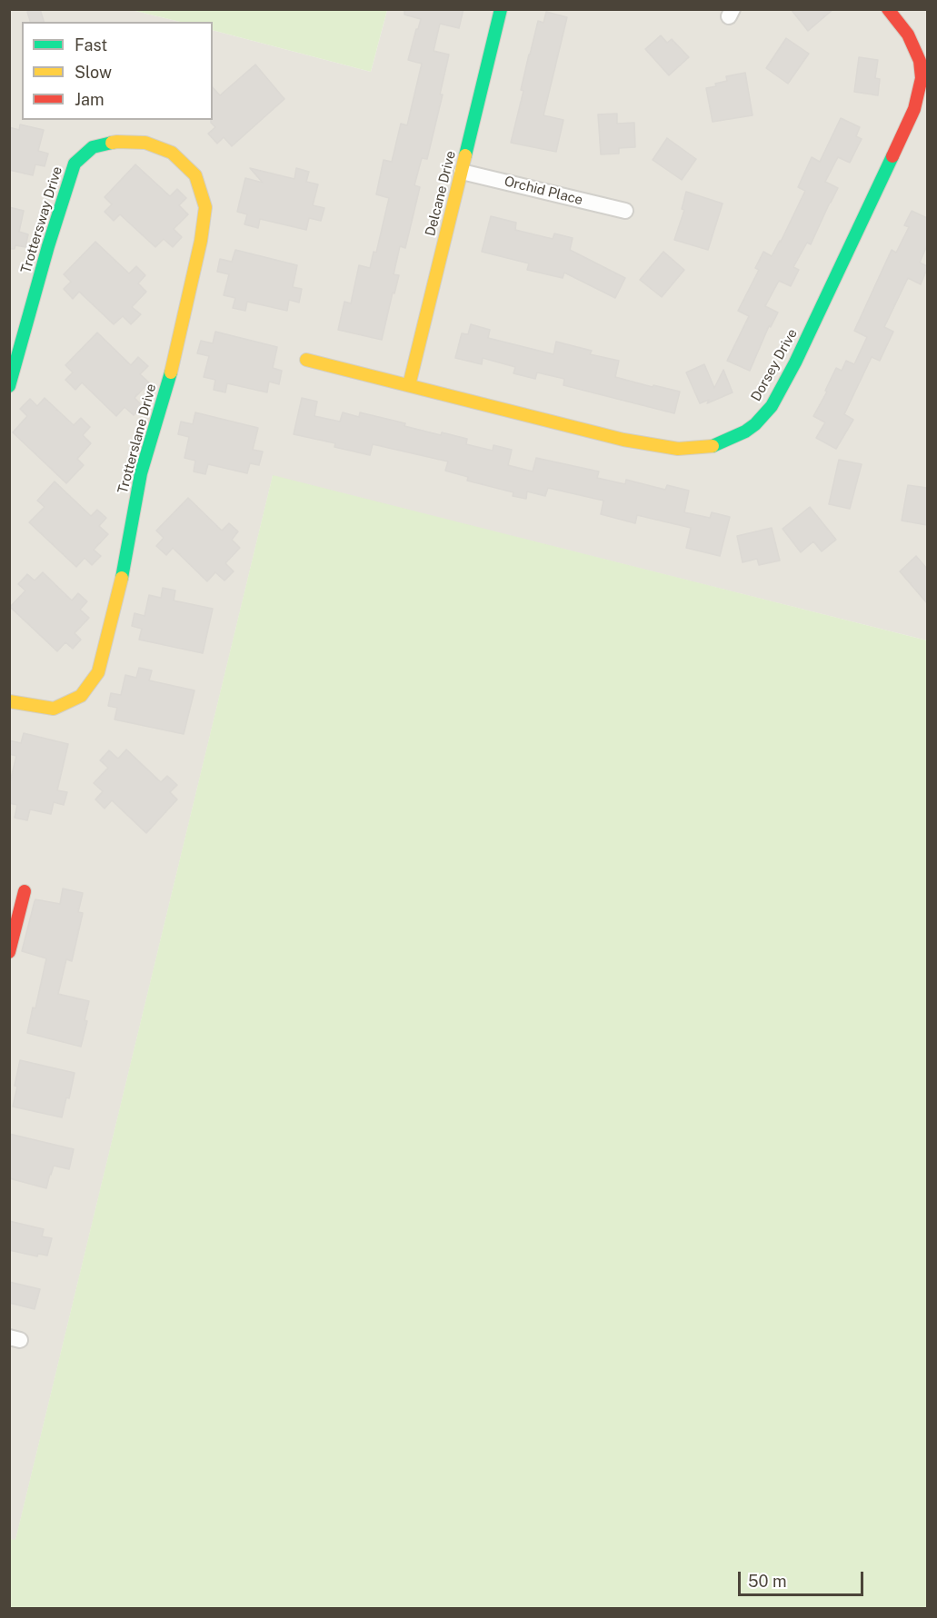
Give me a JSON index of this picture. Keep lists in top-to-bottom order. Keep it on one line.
{"streets":{"street":["Orchid Place","Delcane Drive","Trottersway Drive","Dorsey Drive","Trotterslane Drive"]},"crossings":[["Orchid Place","Delcane Drive"],["Delcane Drive","Dorsey Drive"],["Trottersway Drive","Trotterslane Drive"]],"legend":["Fast","Slow","Jam"],"scale_bar":"50 m"}
